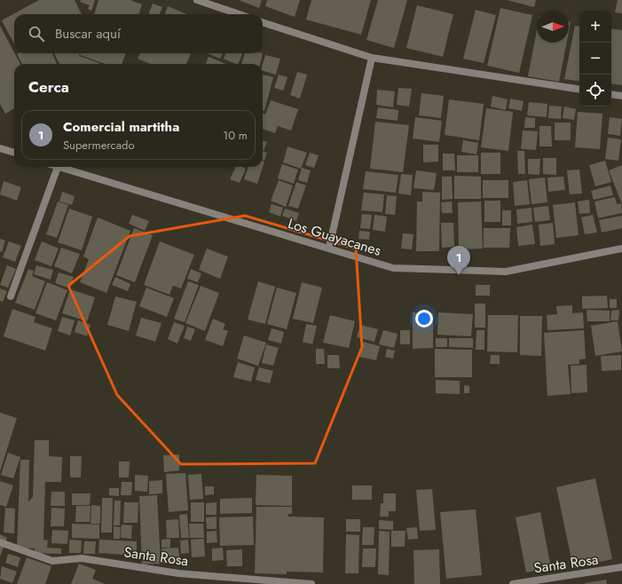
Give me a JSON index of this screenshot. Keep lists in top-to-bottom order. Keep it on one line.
{"streets":{"street":["Los Guayacanes","Santa Rosa"]},"north":"right","page":{"map_buttons":["+","−"],"search":"Buscar aquí","heading":"Cerca","list":[{"mark":"1","name":"Comercial martitha","note":"Supermercado","value":"10 m"}],"pins":"1"}}
